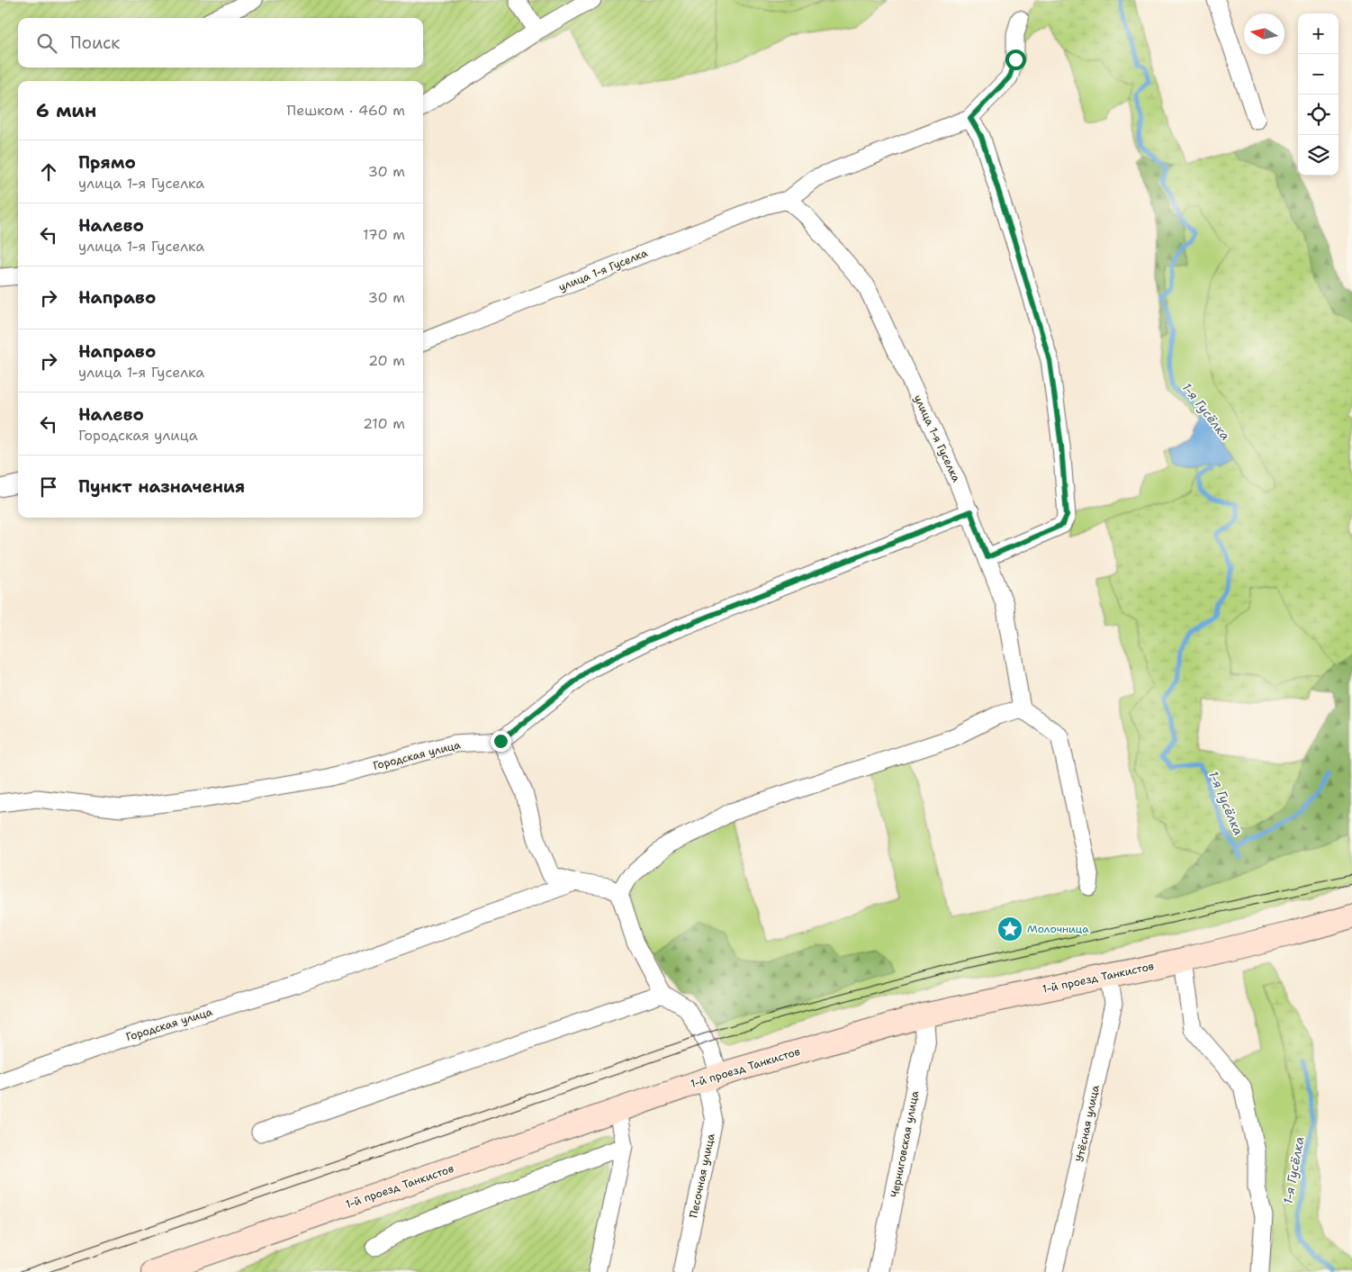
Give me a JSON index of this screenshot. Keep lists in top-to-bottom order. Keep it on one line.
{"streets":{"main road":["1-й проезд Танкистов"],"street":["улица 1-я Гуселка","Городская улица","Утёсная улица","Черниговская улица","Песочная улица"]},"crossings":[["1-й проезд Танкистов","Утёсная улица"],["1-й проезд Танкистов","Черниговская улица"],["1-й проезд Танкистов","Песочная улица"]],"water":["1-я Гусёлка"],"places":{"place":["Молочница"]},"north":"left","page":{"map_buttons":["+","−"],"search":"Поиск","heading":["6 мин","Пешком · 460 m"],"list":[["Прямо","улица 1-я Гуселка","30 m"],["Налево","улица 1-я Гуселка","170 m"],["Направо","30 m"],["Направо","улица 1-я Гуселка","20 m"],["Налево","Городская улица","210 m"],"Пункт назначения"]}}
